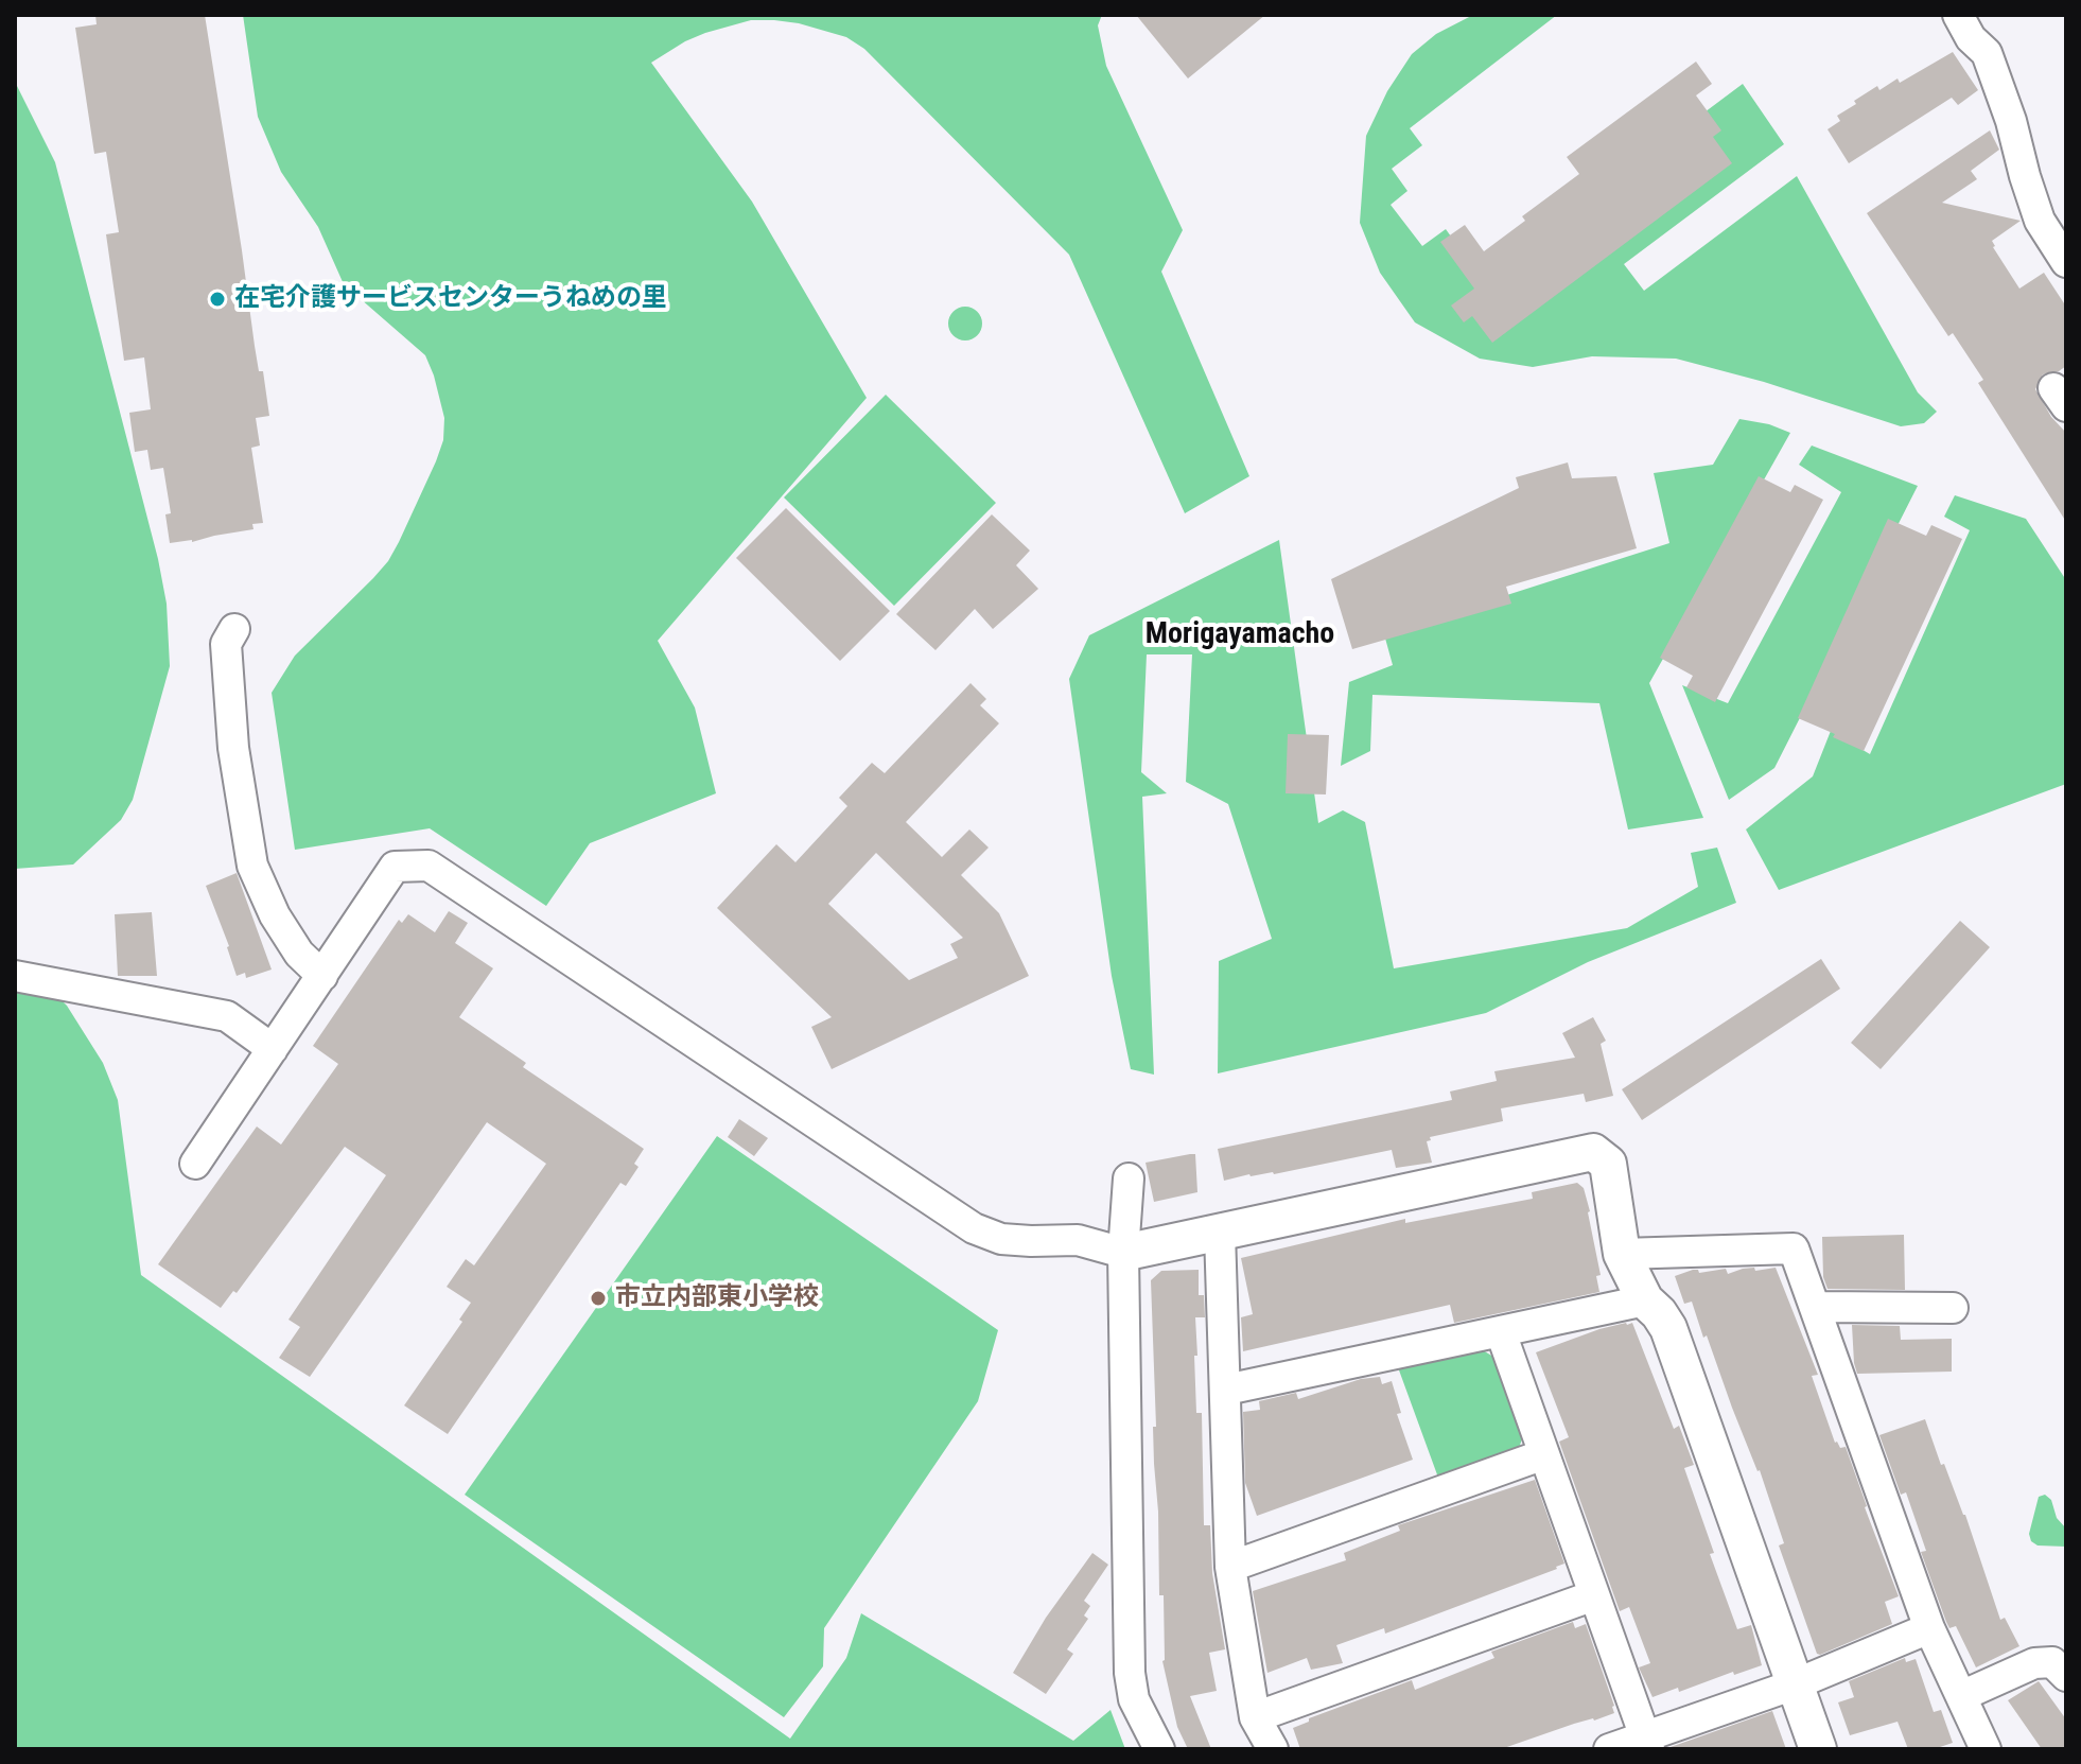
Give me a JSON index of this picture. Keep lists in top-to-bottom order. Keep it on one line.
{"districts":["Morigayamacho"],"places":["在宅介護サービスセンターうねめの里","市立内部東小学校"]}
